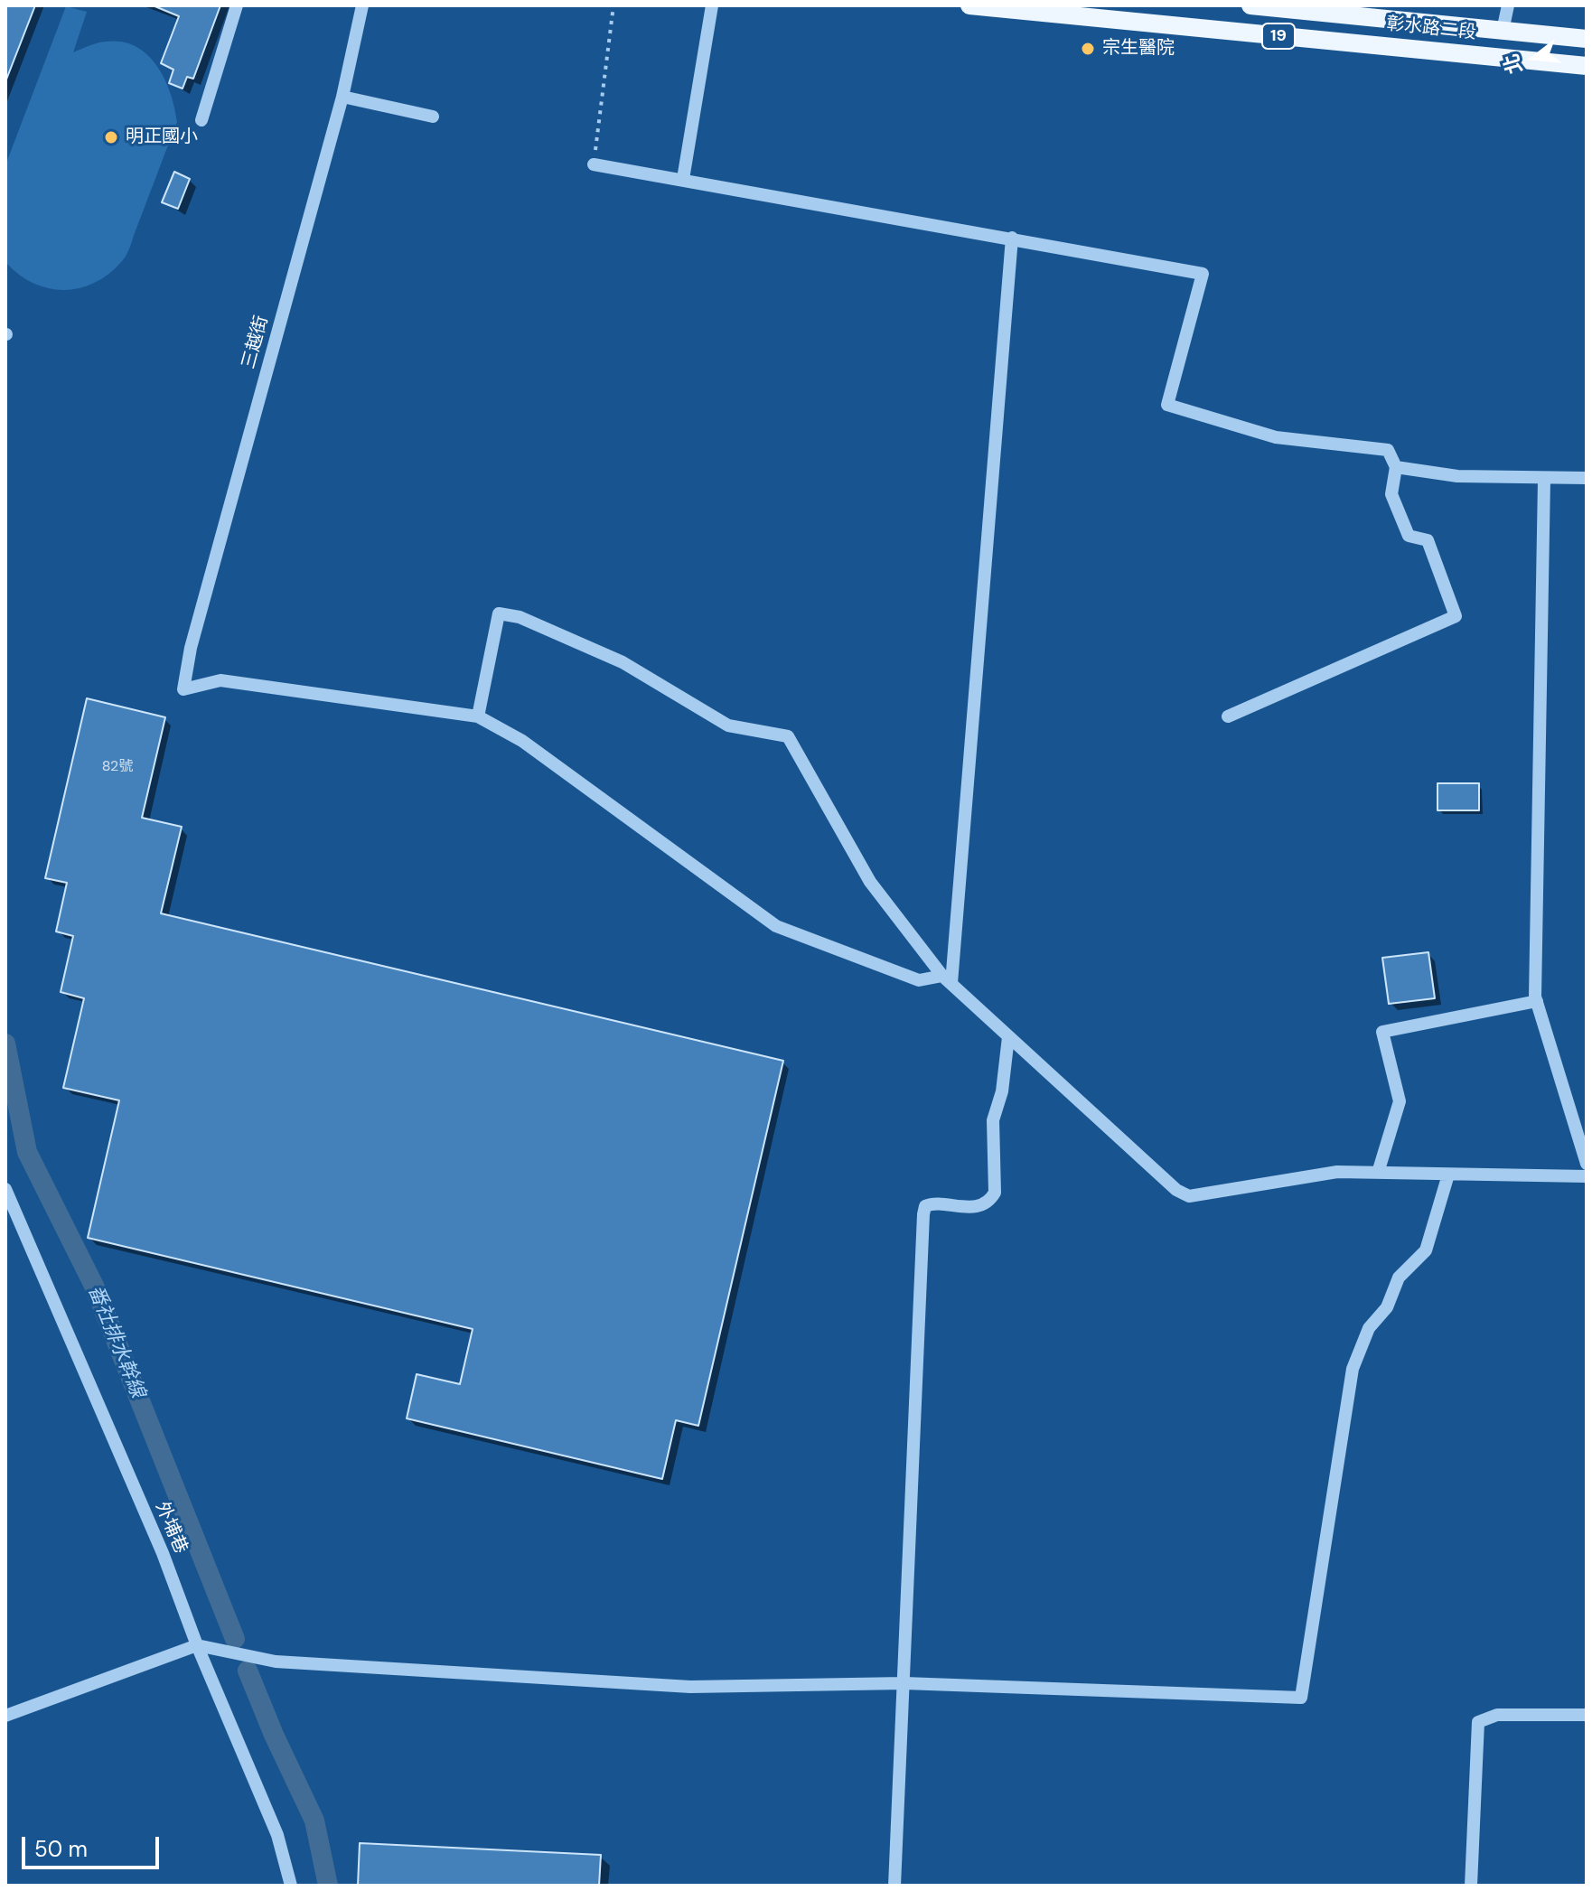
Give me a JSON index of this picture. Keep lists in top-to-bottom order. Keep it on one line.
{"streets":{"main road":["彰水路二段","19"],"street":["三越街","外埔巷"]},"water":["番社排水幹線"],"places":["宗生醫院","明正國小"],"house_numbers":["82號"],"scale_bar":"50 m","north":"left"}
